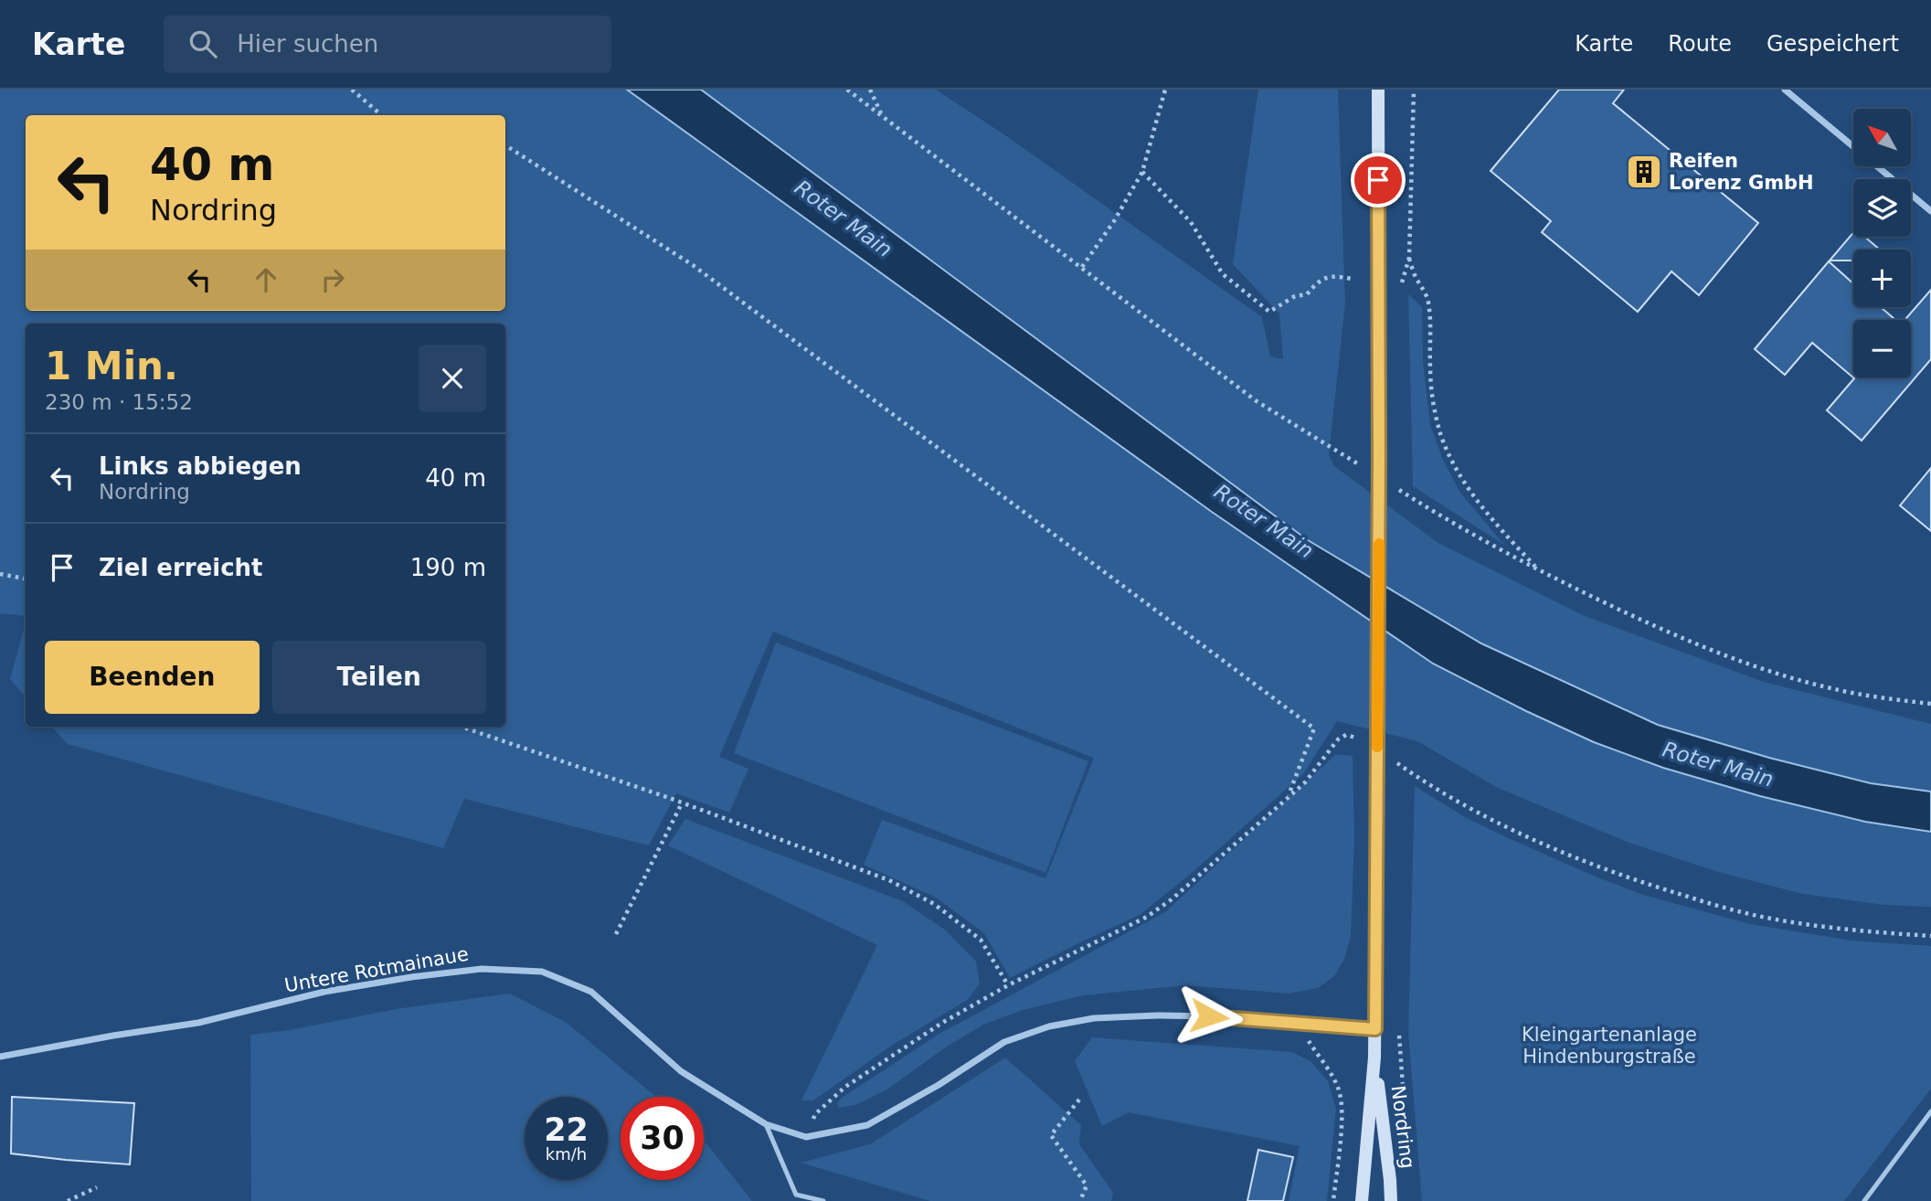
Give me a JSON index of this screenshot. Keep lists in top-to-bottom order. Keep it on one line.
{"streets":{"main road":["Nordring"],"street":["Untere Rotmainaue"]},"crossings":[["Untere Rotmainaue","Nordring"]],"water":["Roter Main"],"parks":["Kleingartenanlage Hindenburgstraße"],"places":{"building":["Reifen Lorenz GmbH"]},"north":"top left","page":{"header":"Karte","search":"Hier suchen","nav":["Karte","Route","Gespeichert"],"map_buttons":["+","−"],"turn":["40 m","Nordring"],"heading":["1 Min.","230 m · 15:52"],"list":[{"name":"Links abbiegen","note":"Nordring","value":"40 m"},{"name":"Ziel erreicht","value":"190 m"}],"buttons":["Beenden","Teilen"],"speed":"22 km/h","limit":"30"}}
